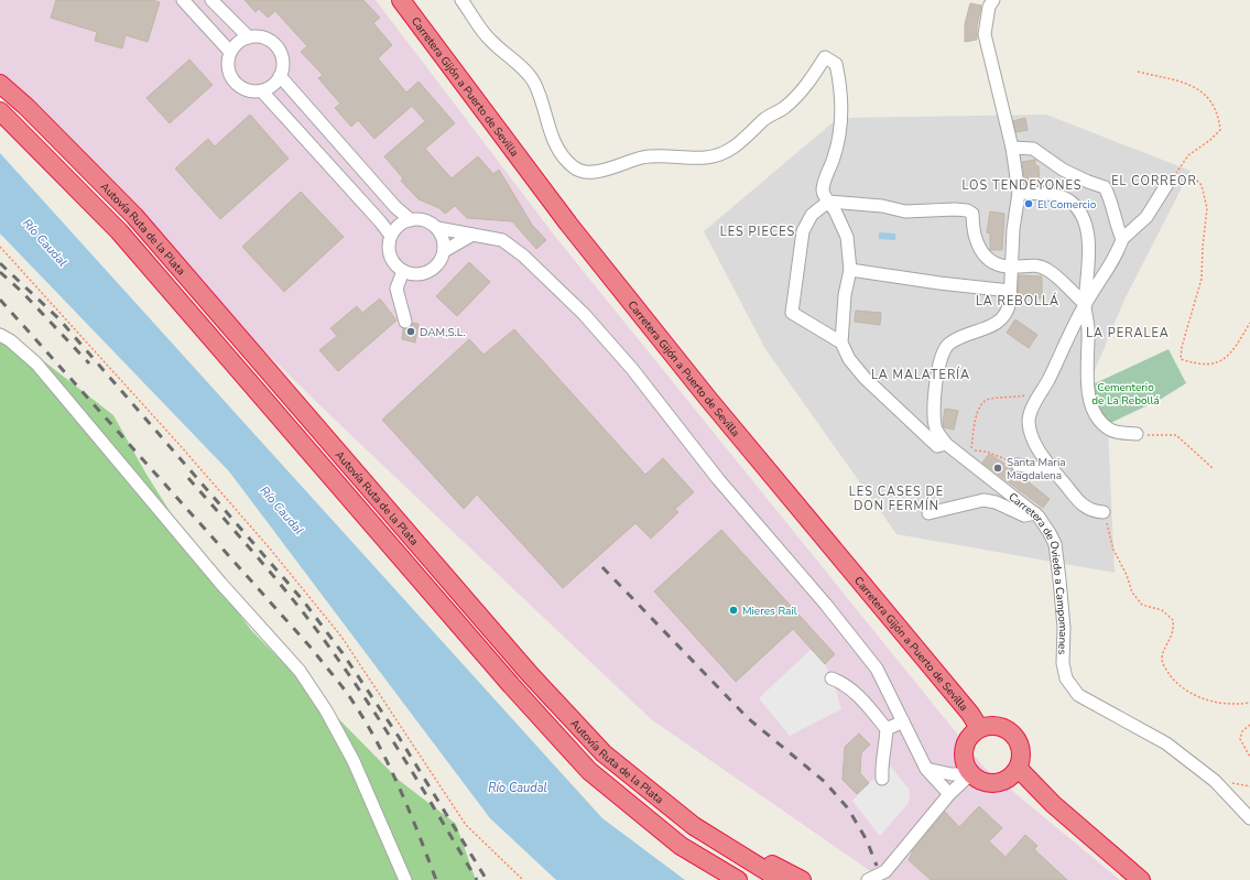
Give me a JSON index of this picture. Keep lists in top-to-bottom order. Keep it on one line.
{"streets":{"highway":["Carretera Gijón a Puerto de Sevilla","Autovía Ruta de la Plata"],"street":["Carretera de Oviedo a Campomanes"]},"districts":["EL CORREOR","LOS TENDEYONES","LES PIECES","LA REBOLLÁ","LA PERALEA","LA MALATERÍA","LES CASES DE DON FERMÍN"],"water":["Río Caudal"],"parks":["Cementerio de La Rebollá"],"places":["El Comercio","DAM,S.L.","Santa Maria Magdalena","Mieres Rail"]}
